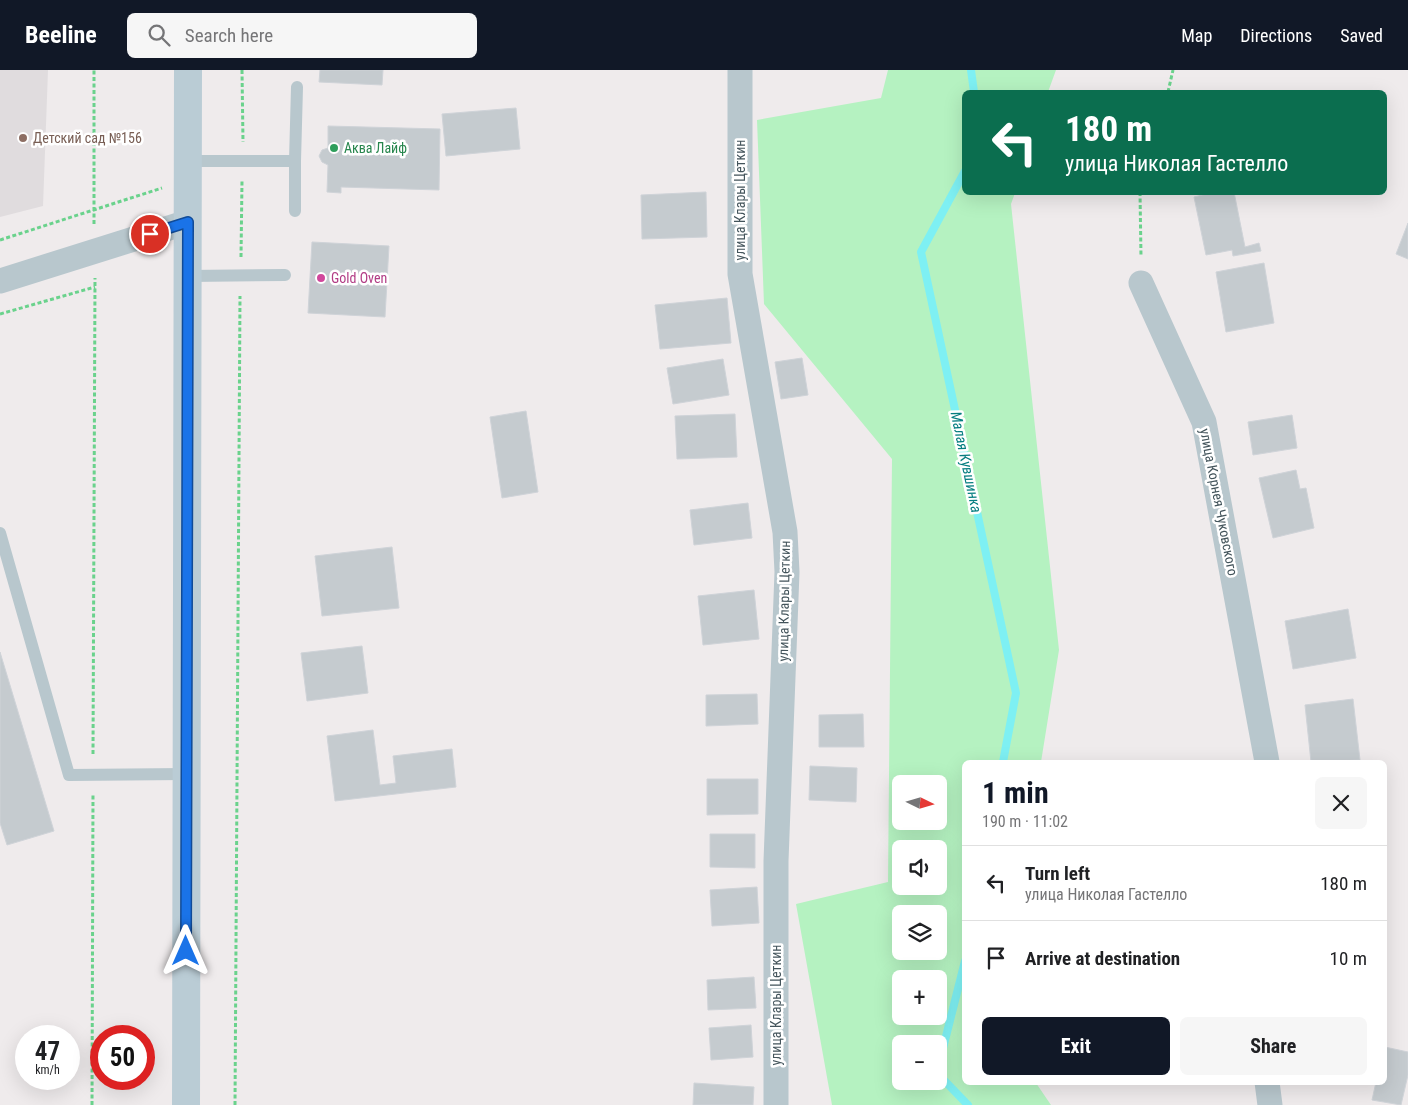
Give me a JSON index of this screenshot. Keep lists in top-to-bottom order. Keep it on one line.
{"streets":{"street":["улица Клары Цеткин","улица Корнея Чуковского"]},"water":["Малая Кувшинка"],"places":["Детский сад №156","Аква Лайф","Gold Oven"],"north":"right","page":{"header":"Beeline","search":"Search here","nav":["Map","Directions","Saved"],"turn":["180 m","улица Николая Гастелло"],"heading":["1 min","190 m · 11:02"],"map_buttons":["+","−"],"list":[{"name":"Turn left","note":"улица Николая Гастелло","value":"180 m"},{"name":"Arrive at destination","value":"10 m"}],"buttons":["Exit","Share"],"speed":"47 km/h","limit":"50"}}
